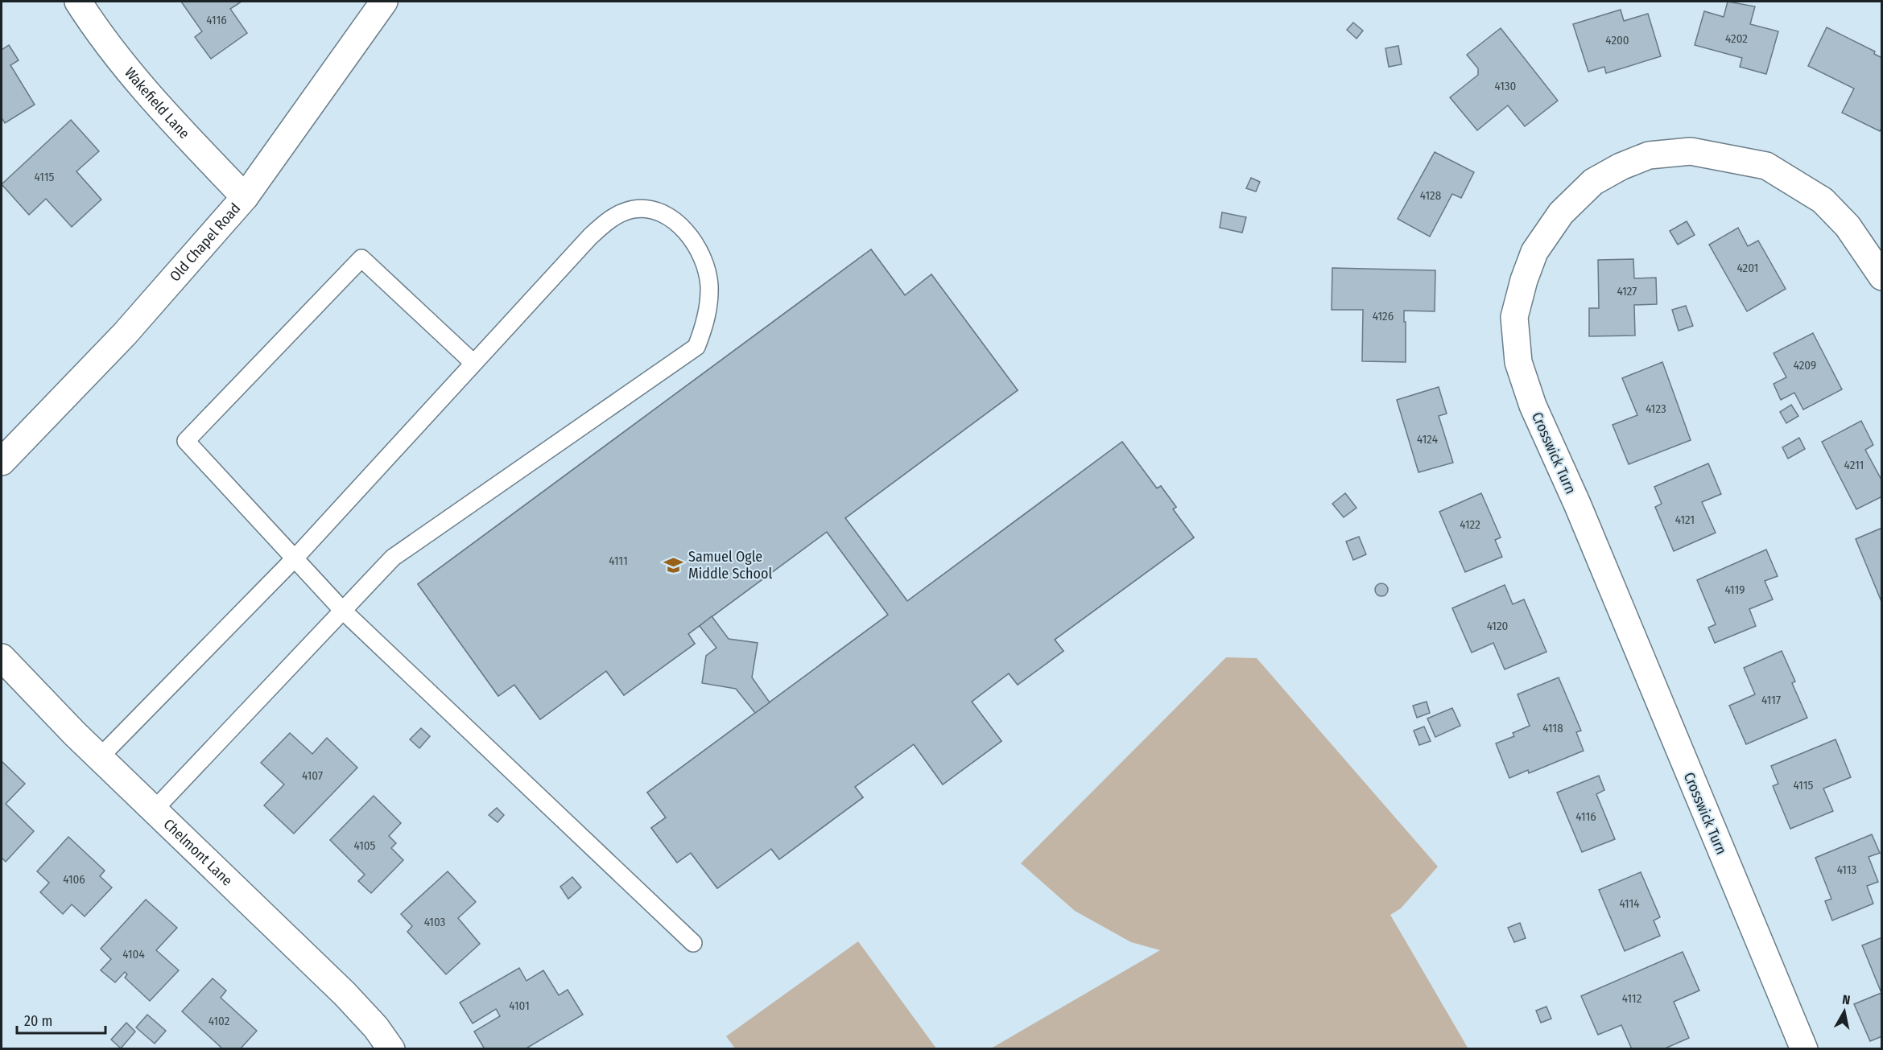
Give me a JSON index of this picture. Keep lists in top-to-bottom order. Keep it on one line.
{"streets":{"street":["Wakefield Lane","Old Chapel Road","Crosswick Turn","Chelmont Lane"]},"crossings":[["Wakefield Lane","Old Chapel Road"]],"places":{"school or university":["Samuel Ogle Middle School"]},"house_numbers":["4116","4202","4200","4130","4115","4128","4201","4127","4126","4209","4123","4124","4211","4121","4122","4111","4119","4120","4117","4118","4107","4115","4116","4105","4113","4106","4114","4103","4104","4112","4101","4102"],"scale_bar":"20 m","north":"top"}
